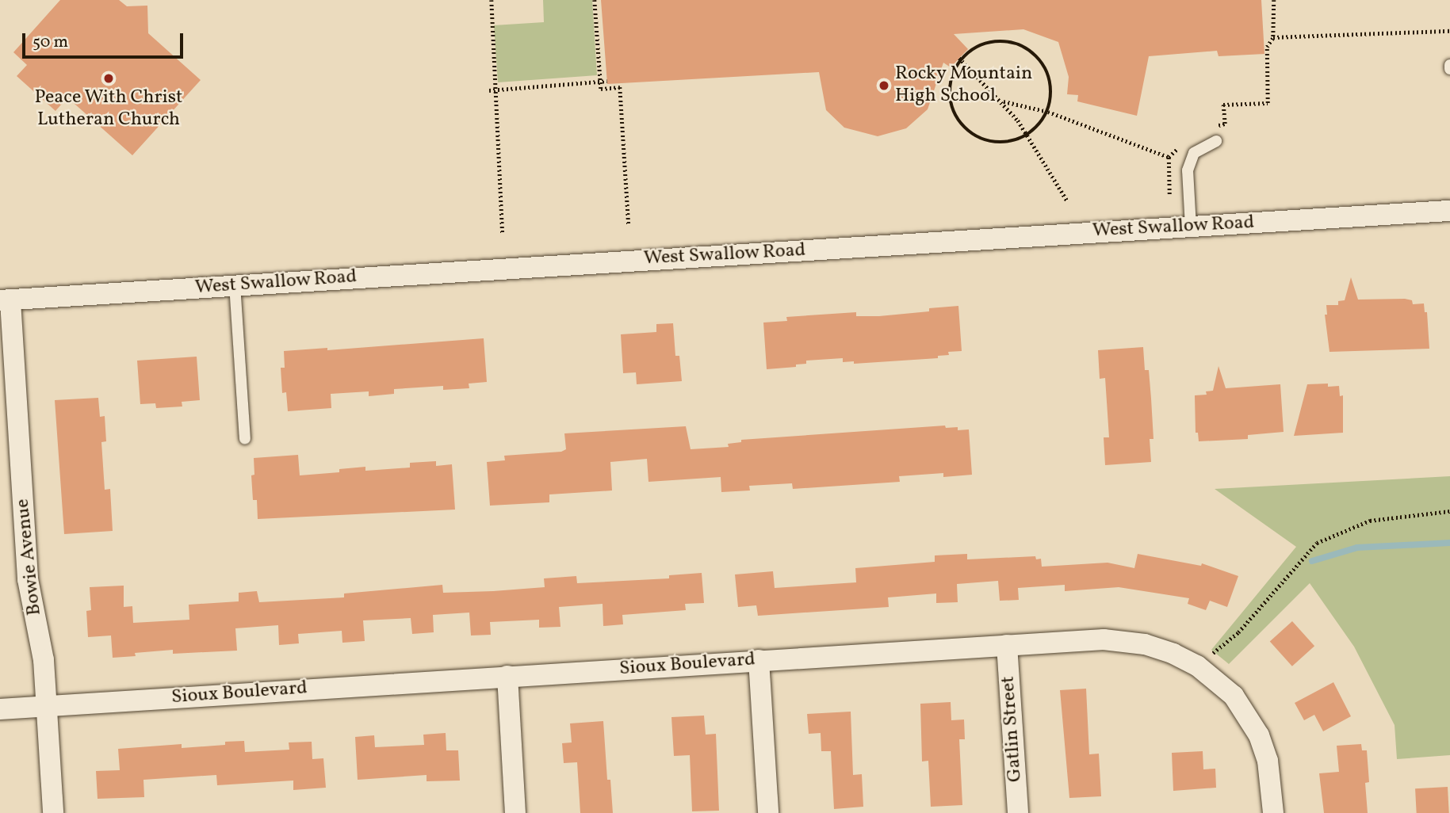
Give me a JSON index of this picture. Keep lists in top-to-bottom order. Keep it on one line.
{"streets":{"street":["West Swallow Road","Bowie Avenue","Sioux Boulevard","Gatlin Street"]},"crossings":[["West Swallow Road","Bowie Avenue"],["Bowie Avenue","Sioux Boulevard"],["Sioux Boulevard","Gatlin Street"]],"places":["Peace With Christ Lutheran Church","Rocky Mountain High School"],"scale_bar":"50 m"}
